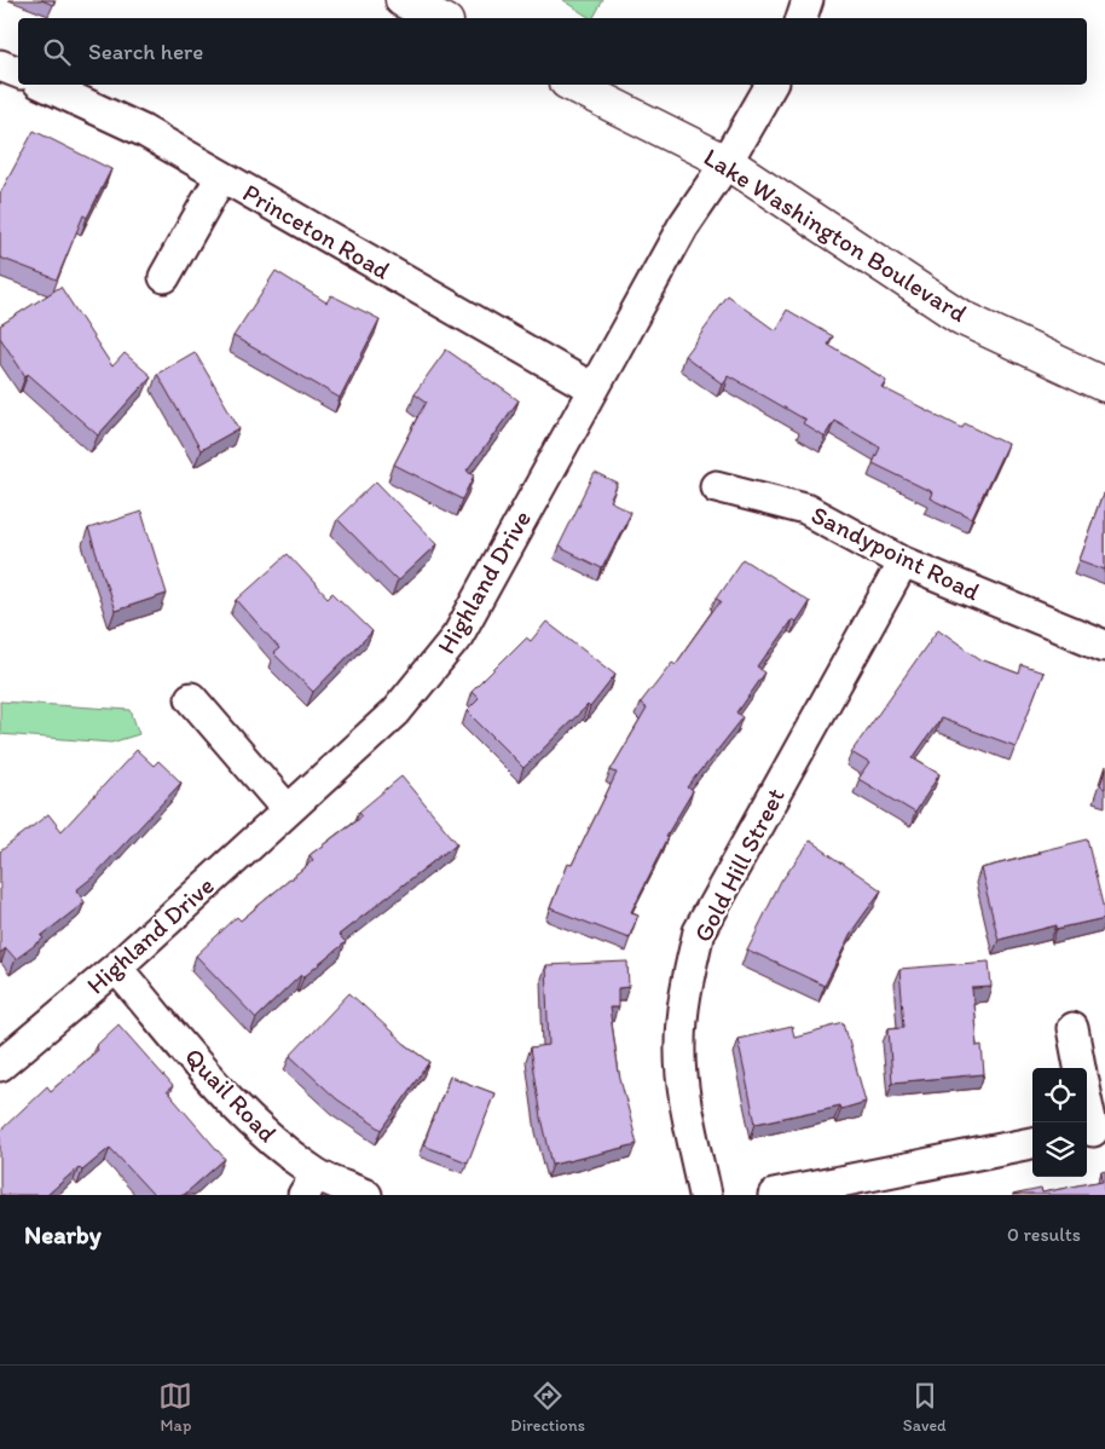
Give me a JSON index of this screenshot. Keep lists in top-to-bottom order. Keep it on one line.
{"streets":{"street":["Princeton Road","Lake Washington Boulevard","Sandypoint Road","Highland Drive","Gold Hill Street","Quail Road"]},"crossings":[["Princeton Road","Highland Drive"],["Lake Washington Boulevard","Highland Drive"],["Sandypoint Road","Gold Hill Street"],["Highland Drive","Quail Road"]],"page":{"search":"Search here","heading":["Nearby","0 results"],"nav":["Map","Directions","Saved"]}}
